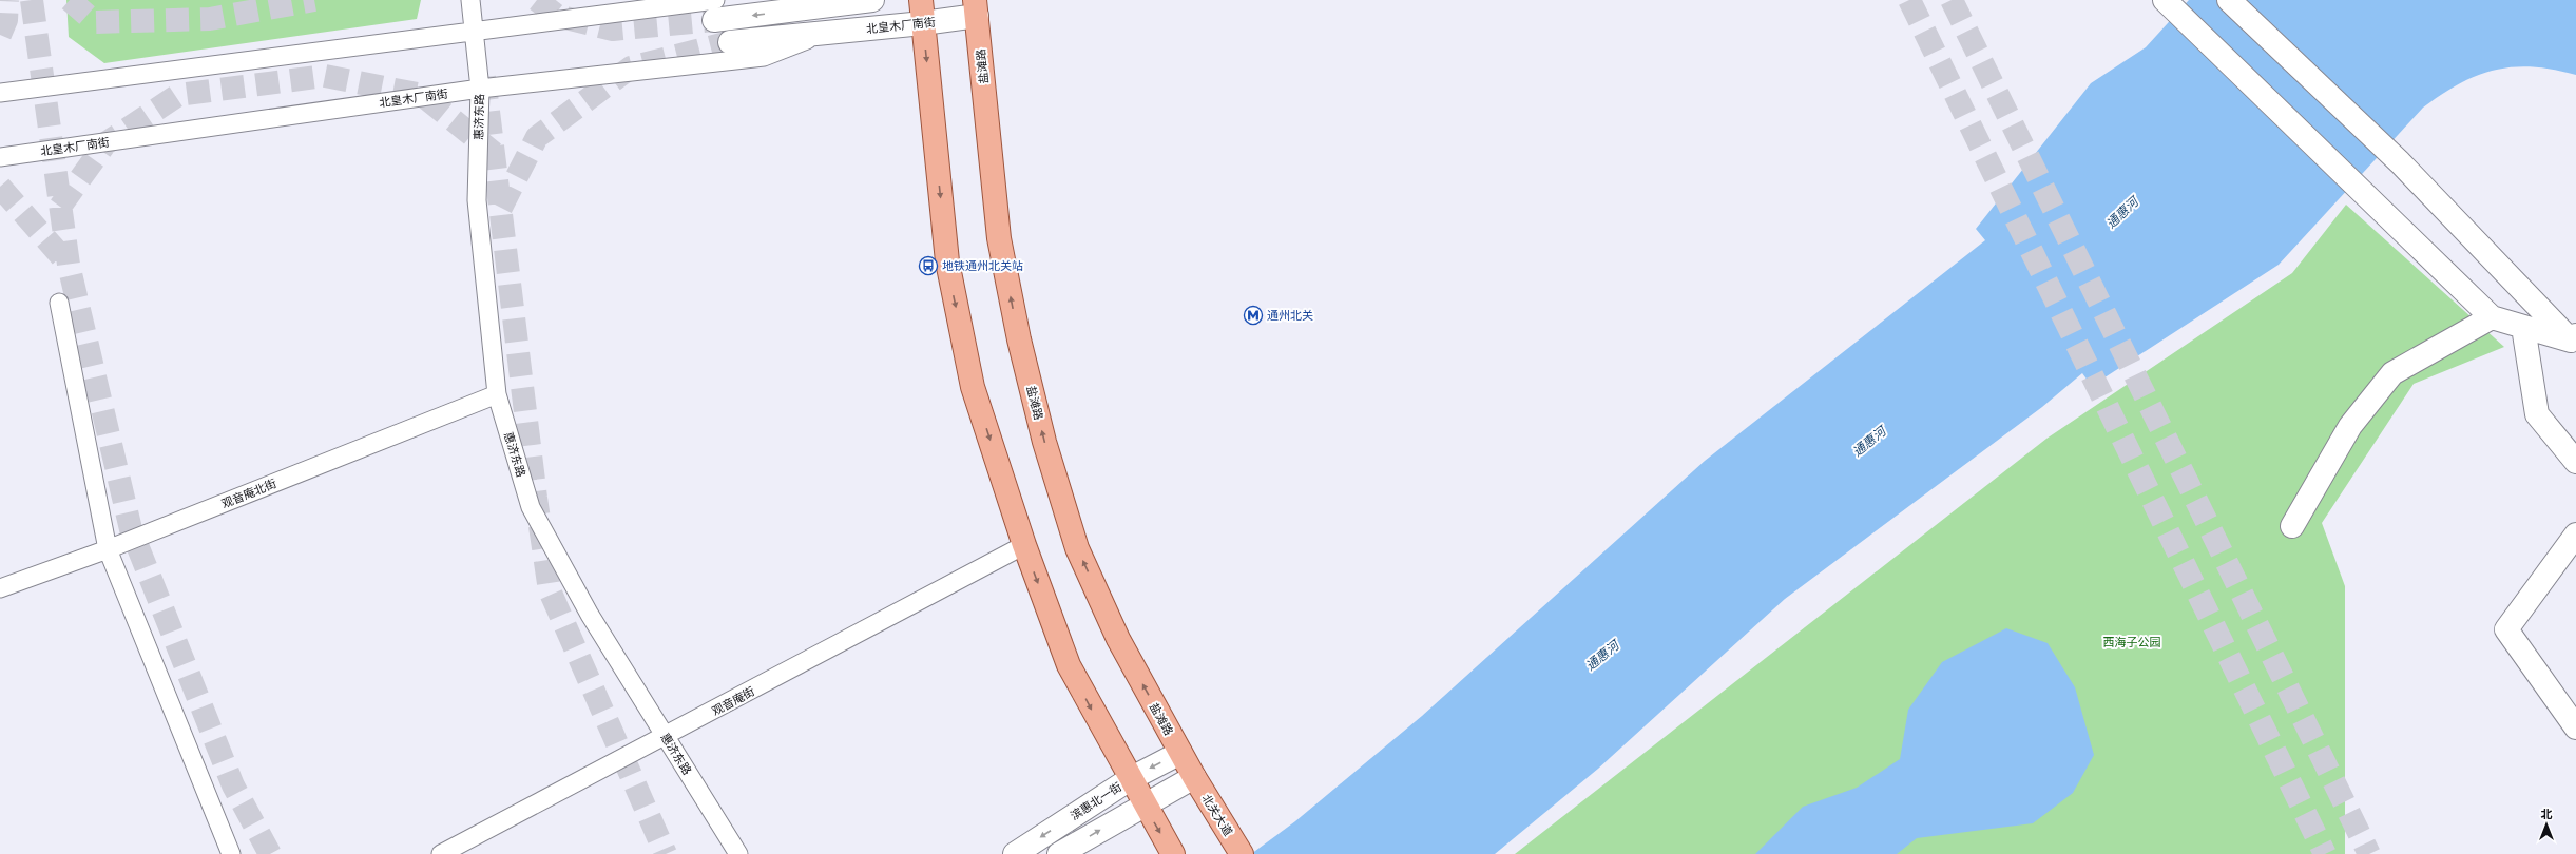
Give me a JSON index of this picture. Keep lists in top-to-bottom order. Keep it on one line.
{"streets":{"main road":["盐滩路","北关大道"],"street":["北皇木厂南街","惠济东路","观音庵北街","观音庵街","滨惠北一街"]},"crossings":[["北皇木厂南街","盐滩路"],["北皇木厂南街","惠济东路"],["盐滩路","滨惠北一街"],["盐滩路","北关大道"],["惠济东路","观音庵北街"],["惠济东路","观音庵街"]],"water":["通惠河"],"parks":["西海子公园"],"places":{"bus stop":["地铁通州北关站"],"metro station":["通州北关"]},"north":"top"}
